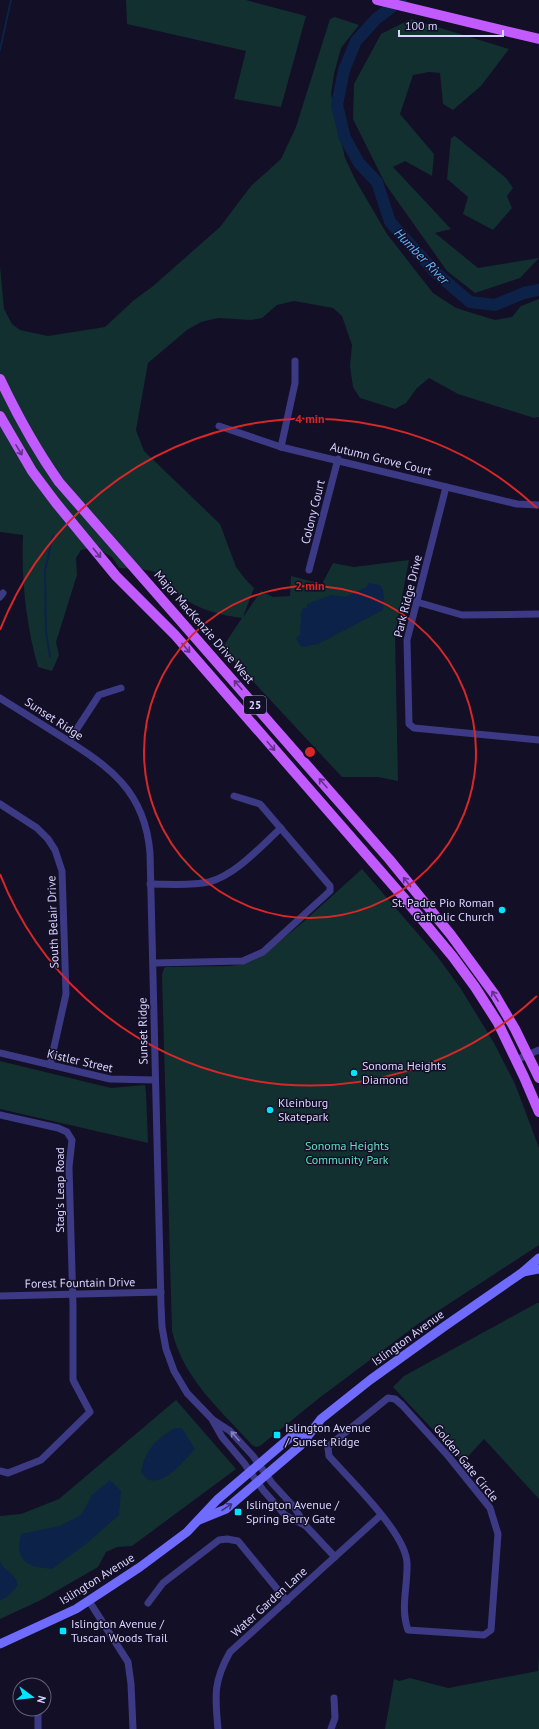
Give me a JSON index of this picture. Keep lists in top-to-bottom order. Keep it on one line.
{"streets":{"main road":["Major MacKenzie Drive West","25","Islington Avenue"],"street":["Autumn Grove Court","Colony Court","Park Ridge Drive","Sunset Ridge","South Belair Drive","Kistler Street","Stag's Leap Road","Forest Fountain Drive","Golden Gate Circle","Water Garden Lane"]},"crossings":[["Autumn Grove Court","Colony Court"],["Autumn Grove Court","Park Ridge Drive"],["Sunset Ridge","Kistler Street"],["Sunset Ridge","Forest Fountain Drive"],["Sunset Ridge","Islington Avenue"],["South Belair Drive","Kistler Street"],["Stag's Leap Road","Forest Fountain Drive"],["Golden Gate Circle","Water Garden Lane"]],"water":["Humber River"],"parks":["Sonoma Heights Community Park"],"places":{"other":["St. Padre Pio Roman Catholic Church","Sonoma Heights Diamond","Kleinburg Skatepark"],"transit":["Islington Avenue / Sunset Ridge","Islington Avenue / Spring Berry Gate","Islington Avenue / Tuscan Woods Trail"]},"scale_bar":"100 m","north":"right","rings":["4 min","2 min"]}
